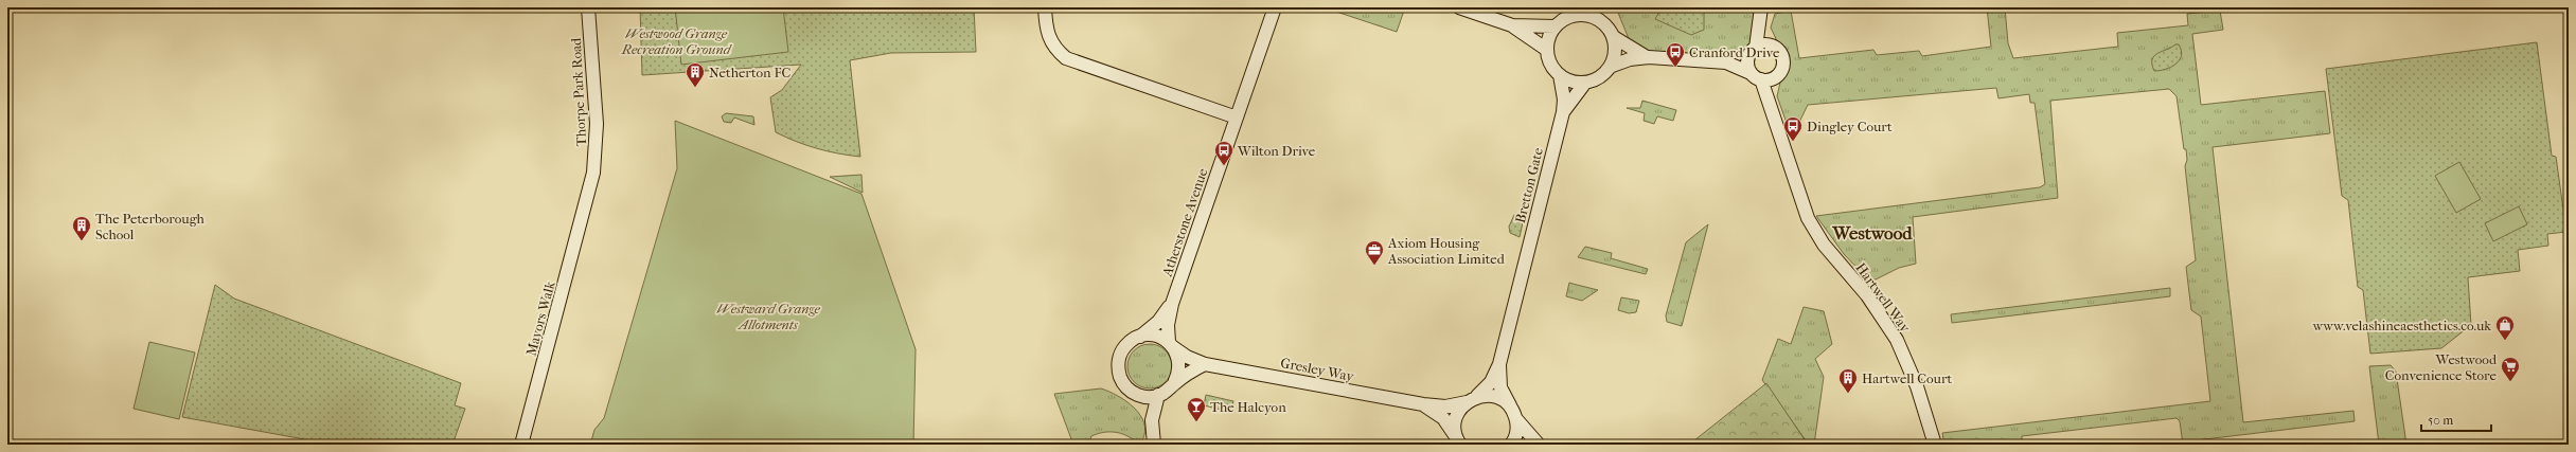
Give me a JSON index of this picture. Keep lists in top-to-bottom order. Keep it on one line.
{"streets":{"street":["Thorpe Park Road","Bretton Gate","Atherstone Avenue","Hartwell Way","Mayors Walk","Gresley Way"]},"crossings":[["Thorpe Park Road","Mayors Walk"],["Bretton Gate","Gresley Way"],["Atherstone Avenue","Gresley Way"]],"districts":["Westwood"],"parks":["Westwood Grange Recreation Ground","Westward Grange Allotments"],"places":{"bus stop":["Cranford Drive","Dingley Court","Wilton Drive"],"building":["Netherton FC","The Peterborough School","Hartwell Court"],"office":["Axiom Housing Association Limited"],"shop":["www.velashineaesthetics.co.uk"],"supermarket":["Westwood Convenience Store"],"bar":["The Halcyon"]},"scale_bar":"50 m"}
